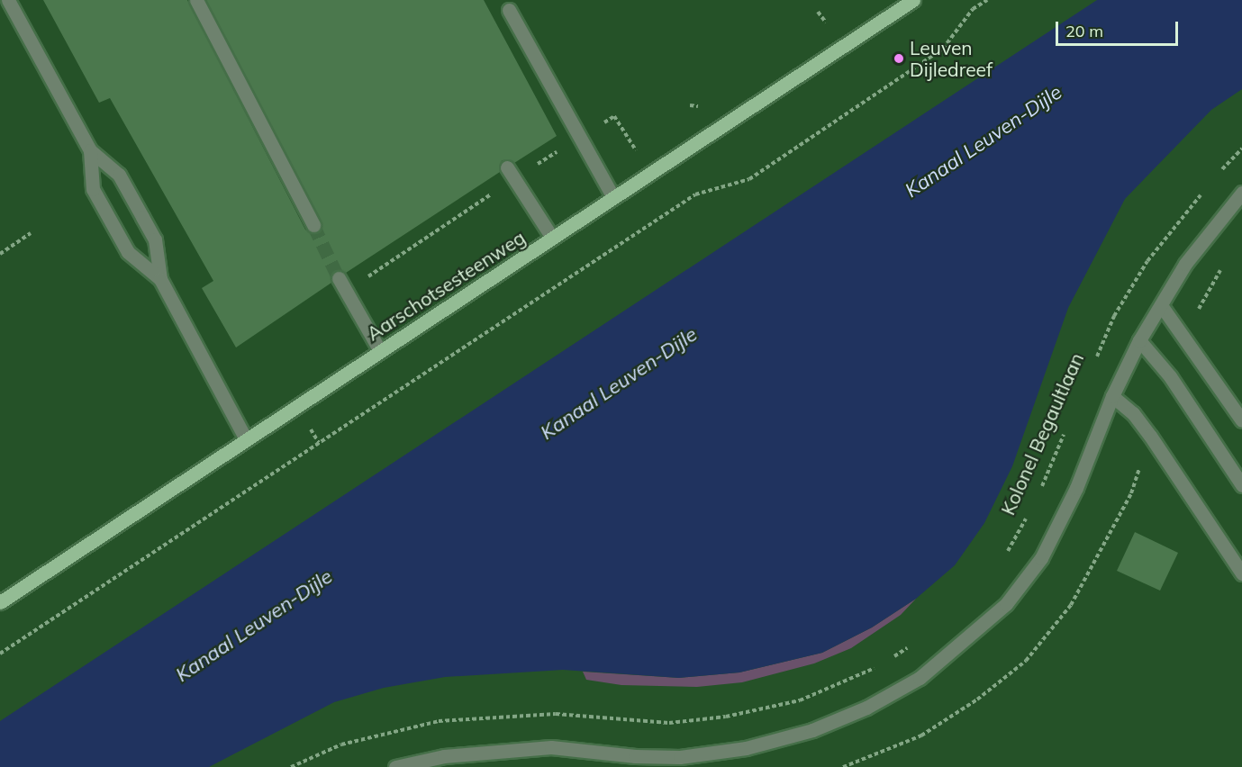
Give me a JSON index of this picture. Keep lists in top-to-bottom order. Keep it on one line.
{"streets":{"main road":["Aarschotsesteenweg"],"path":["Kolonel Begaultlaan"]},"water":["Kanaal Leuven-Dijle"],"places":["Leuven Dijledreef"],"scale_bar":"20 m"}
